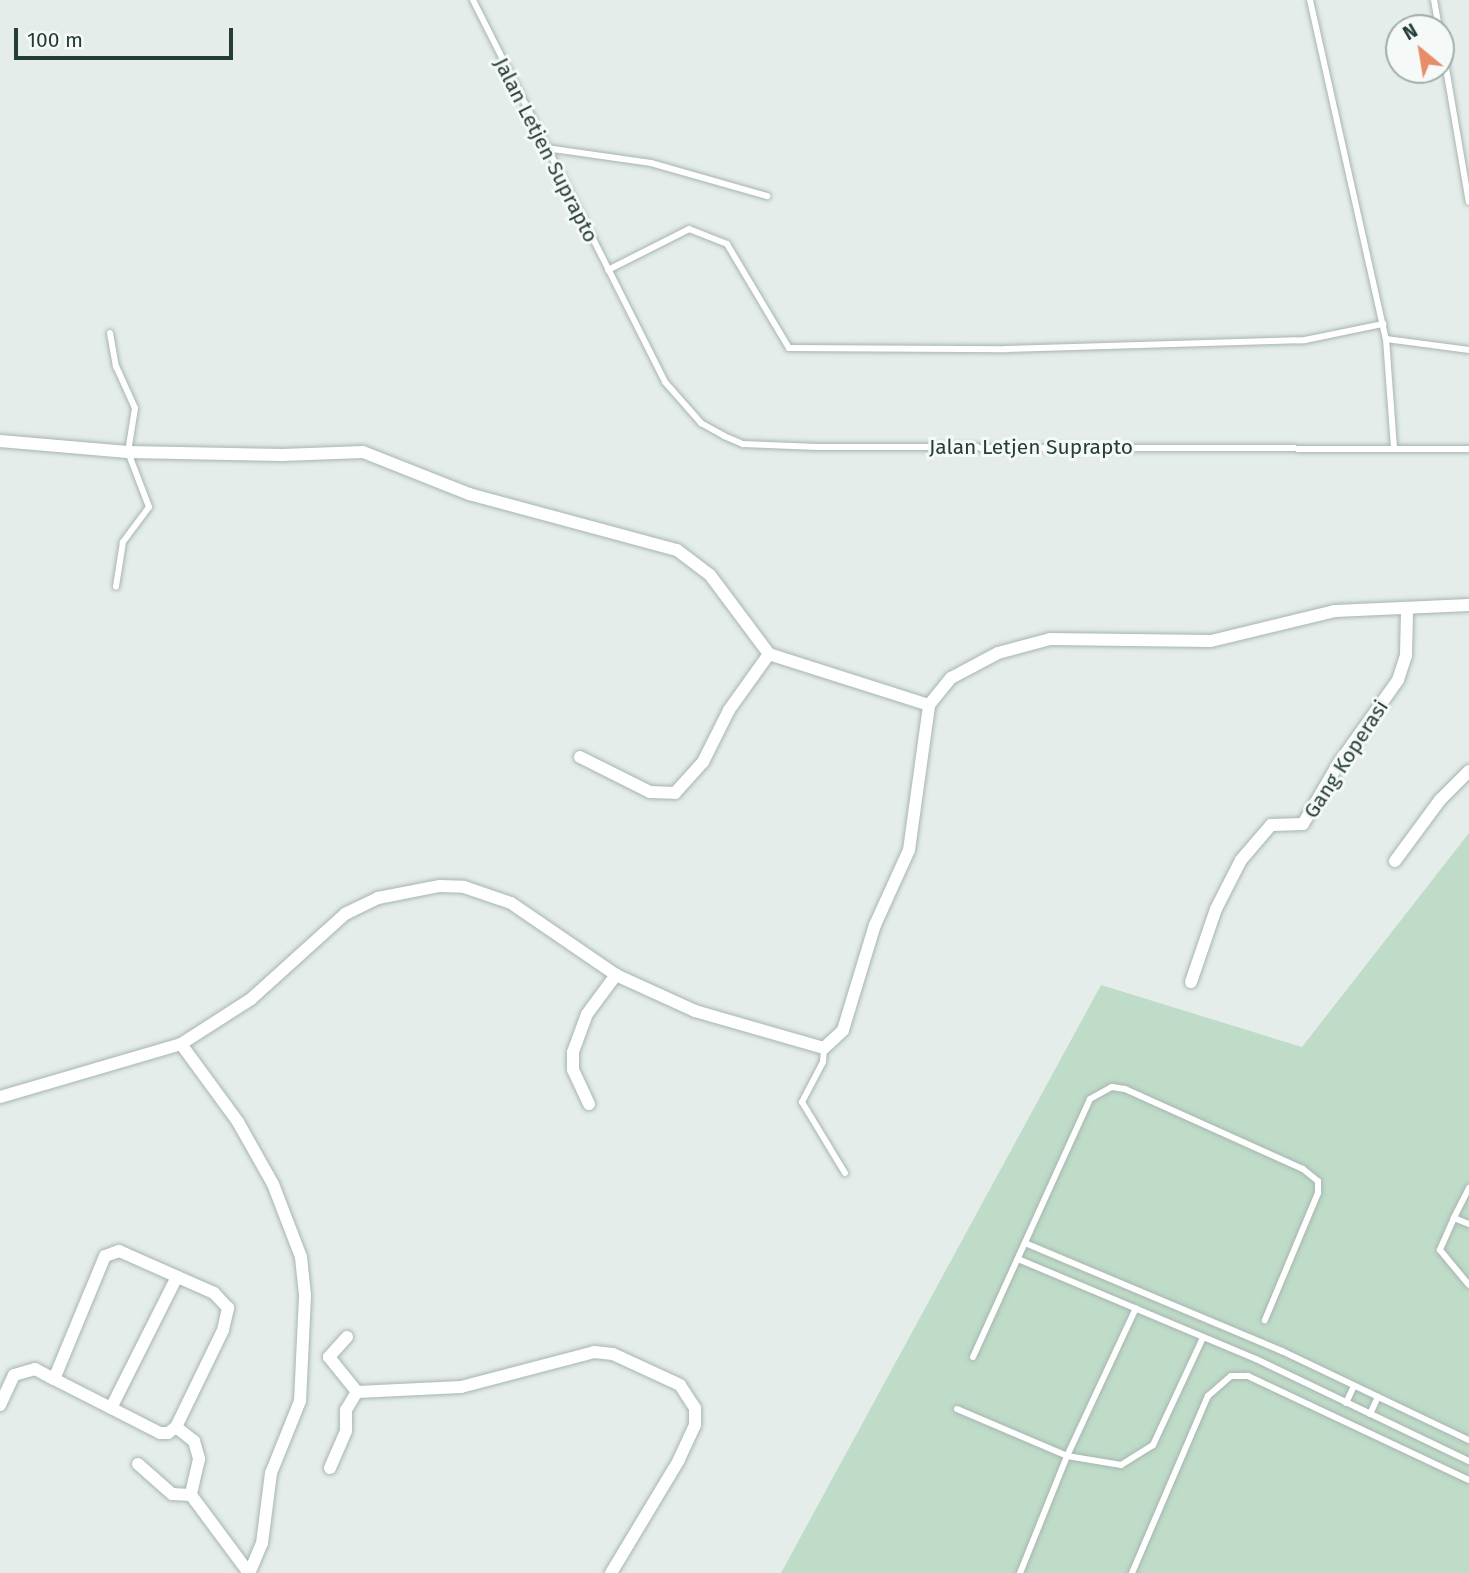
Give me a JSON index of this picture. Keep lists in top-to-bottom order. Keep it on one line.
{"streets":{"street":["Gang Koperasi"],"lane":["Jalan Letjen Suprapto"]},"scale_bar":"100 m","north":"top left"}
